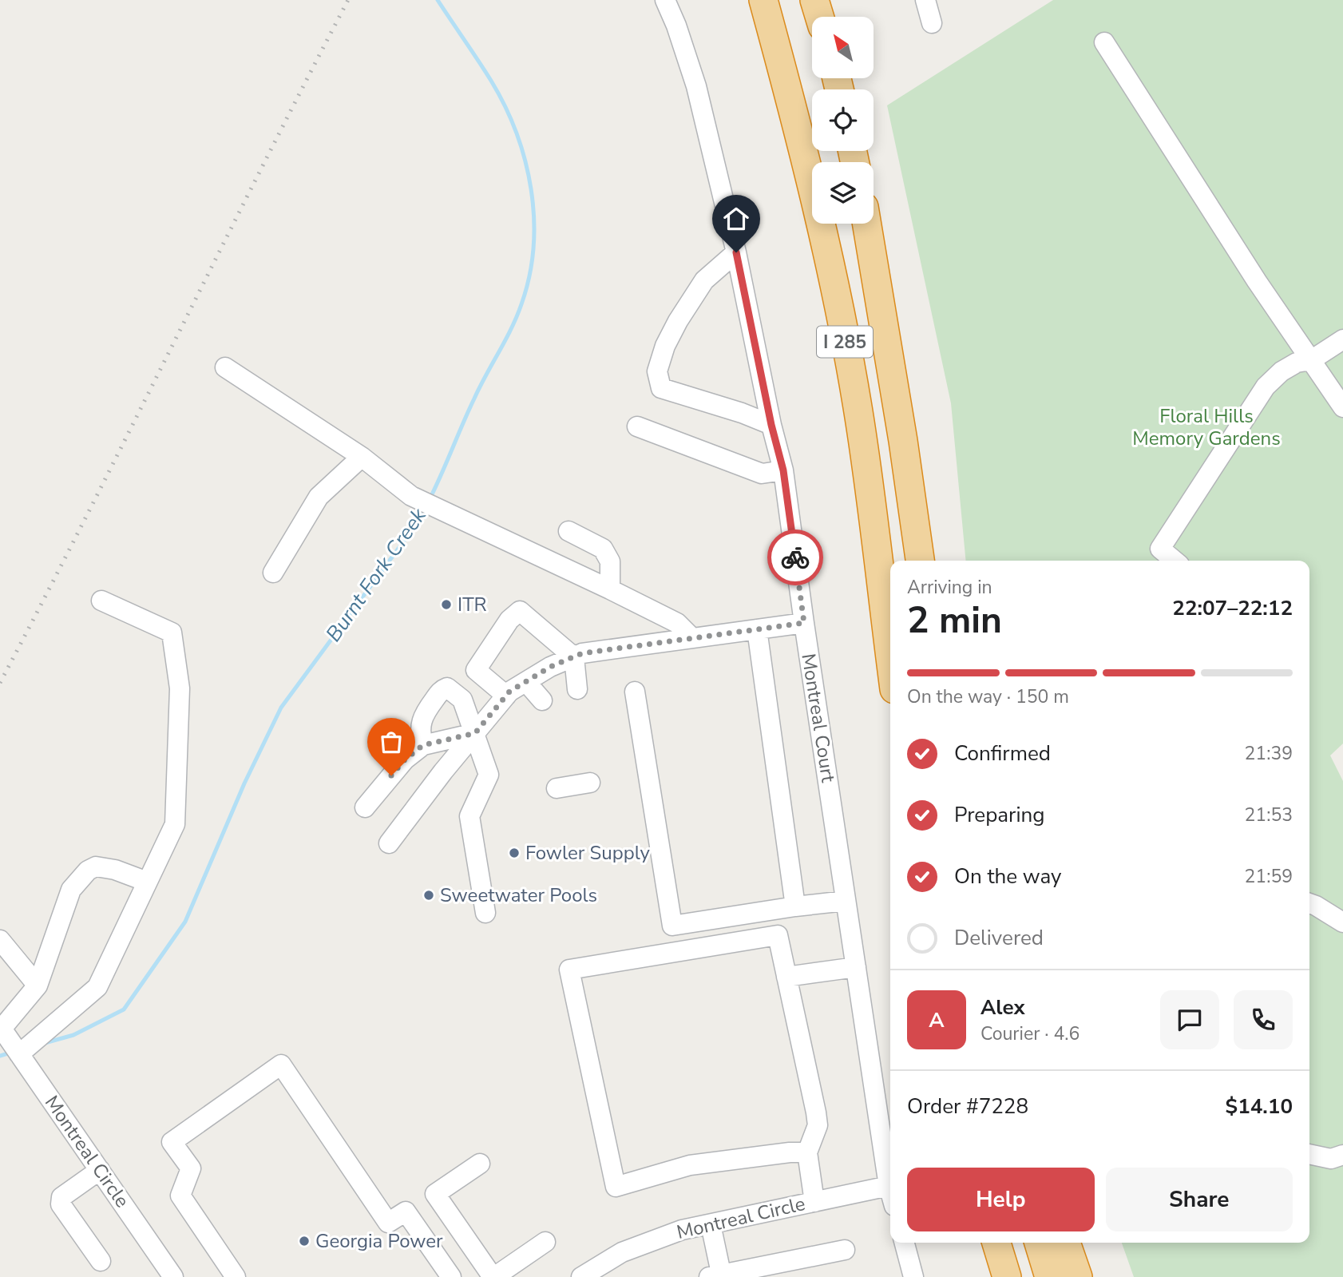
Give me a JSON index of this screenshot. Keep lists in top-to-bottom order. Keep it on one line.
{"streets":{"highway":["I 285"],"street":["Montreal Court","Montreal Circle"]},"crossings":[["Montreal Court","Montreal Circle"]],"water":["Burnt Fork Creek"],"parks":["Floral Hills Memory Gardens"],"places":["ITR","Fowler Supply","Sweetwater Pools","Georgia Power"],"north":"top left","page":{"heading":["2 min","Arriving in","22:07–22:12"],"panel":["Alex","Courier · 4.6","Order #7228","$14.10"],"bar":"On the way · 150 m","list":[["Confirmed","21:39"],["Preparing","21:53"],["On the way","21:59"],"Delivered"],"round":"A","buttons":["Help","Share"]}}
